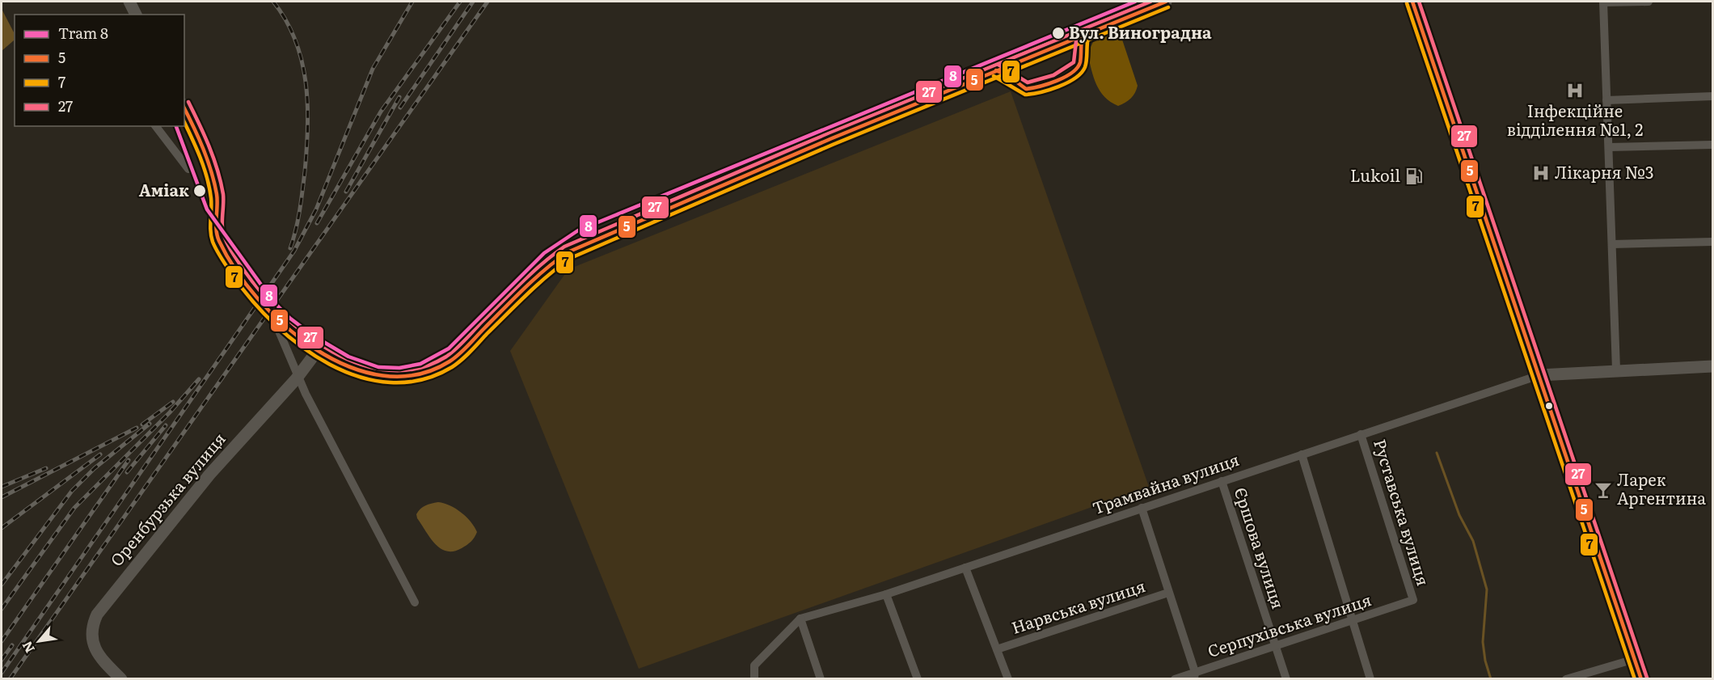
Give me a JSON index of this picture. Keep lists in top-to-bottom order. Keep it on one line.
{"streets":{"street":["Трамвайна вулиця","Оренбурзька вулиця","Руставська вулиця","Єршова вулиця","Нарвська вулиця","Серпухівська вулиця"]},"crossings":[["Трамвайна вулиця","Руставська вулиця"],["Трамвайна вулиця","Єршова вулиця"],["Руставська вулиця","Серпухівська вулиця"],["Єршова вулиця","Серпухівська вулиця"]],"places":{"other":["Вул. Виноградна","Аміак"],"hospital":["Інфекційне відділення №1, 2","Лікарня №3"],"fuel station":["Lukoil"],"bar":["Ларек Аргентина"]},"lines":["tram line 8","transit line 5","transit line 27","transit line 7"],"legend":["Tram 8","5","7","27"],"north":"bottom left"}
